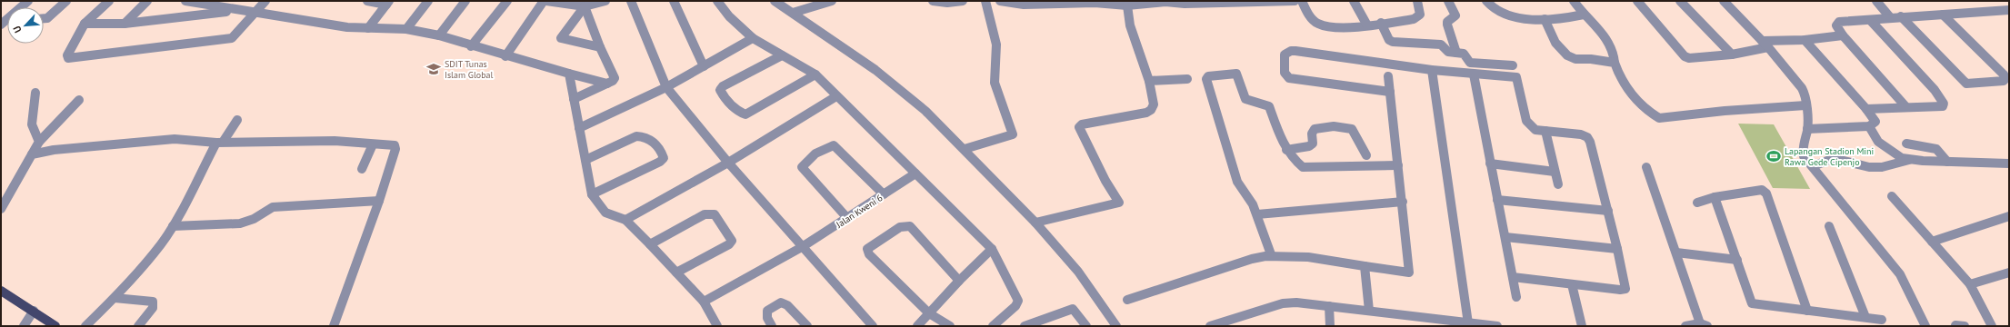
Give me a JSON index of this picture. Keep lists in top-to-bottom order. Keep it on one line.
{"streets":{"street":["Jalan Kweni 6"]},"places":{"school or university":["SDIT Tunas Islam Global"],"sports":["Lapangan Stadion Mini Rawa Gede Cipenjo"]},"north":"bottom left"}
